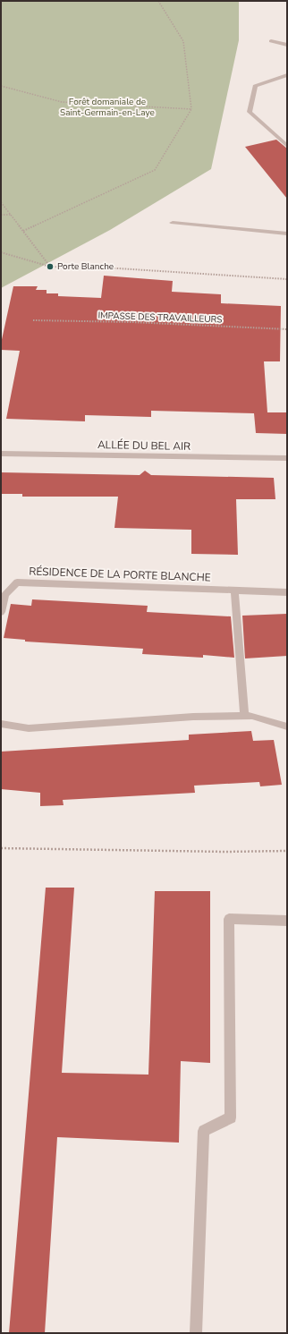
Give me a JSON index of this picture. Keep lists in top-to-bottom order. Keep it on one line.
{"streets":{"street":["ALLÉE DU BEL AIR","RÉSIDENCE DE LA PORTE BLANCHE"],"path":["IMPASSE DES TRAVAILLEURS"]},"parks":["Forêt domaniale de Saint-Germain-en-Laye"],"places":["Porte Blanche"]}
